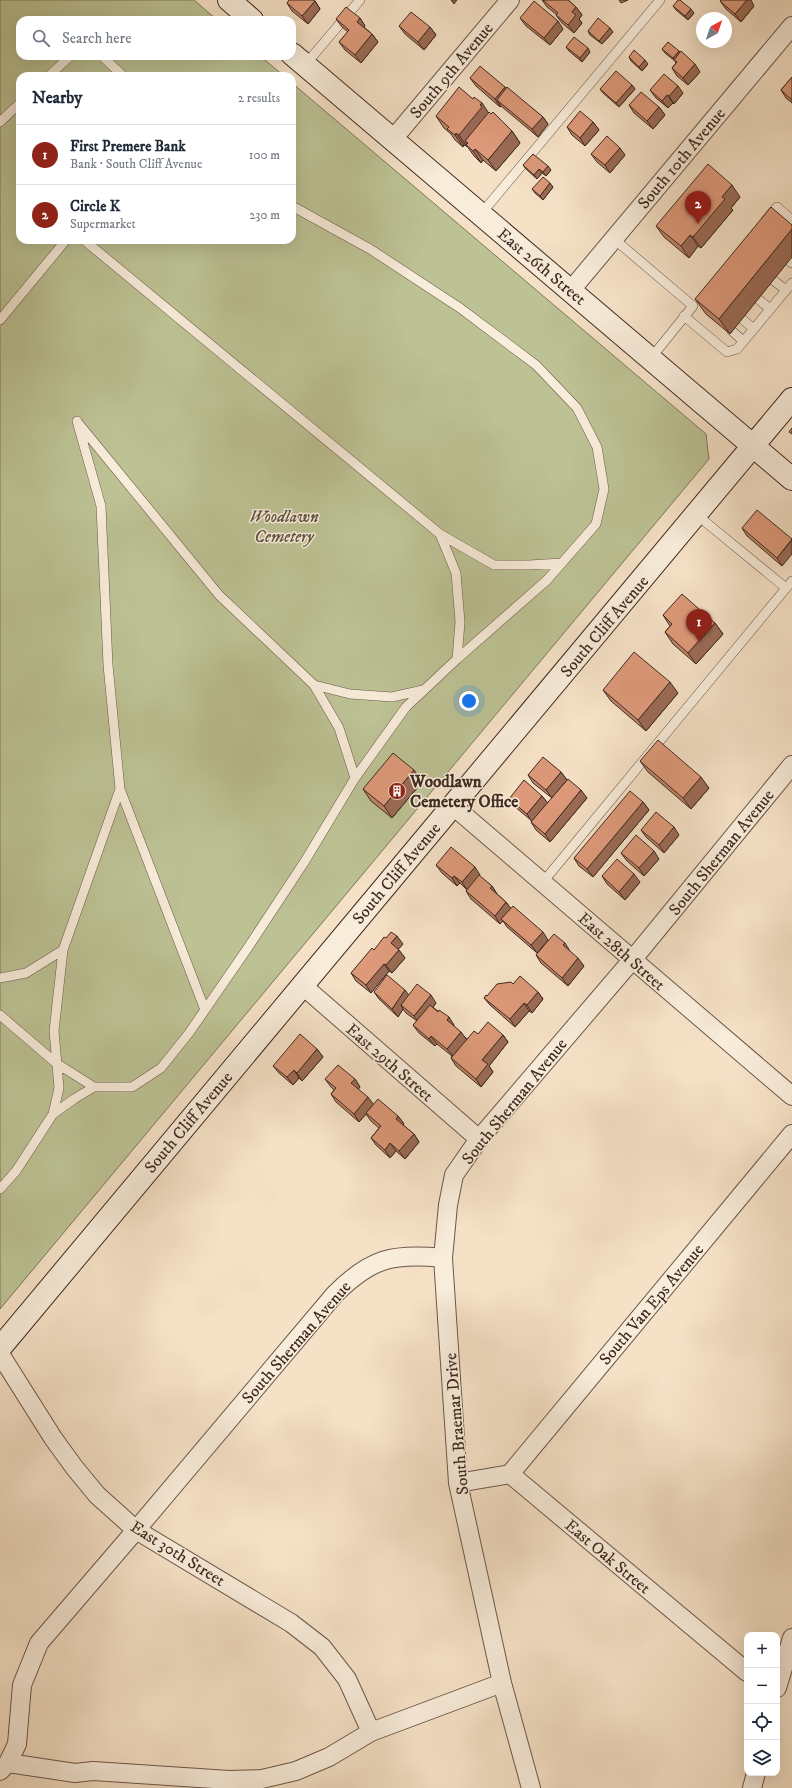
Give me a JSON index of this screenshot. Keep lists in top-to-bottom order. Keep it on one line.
{"streets":{"main road":["East 26th Street","South Cliff Avenue"],"street":["South 9th Avenue","South 10th Avenue","South Sherman Avenue","East 28th Street","East 29th Street","South Van Eps Avenue","South Braemar Drive","East 30th Street","East Oak Street"]},"crossings":[["South 9th Avenue","East 26th Street"],["South 10th Avenue","East 26th Street"],["East 26th Street","South Cliff Avenue"],["South Cliff Avenue","East 28th Street"],["South Cliff Avenue","East 29th Street"],["South Sherman Avenue","East 28th Street"],["South Sherman Avenue","East 29th Street"],["South Sherman Avenue","South Braemar Drive"],["South Sherman Avenue","East 30th Street"],["South Van Eps Avenue","East Oak Street"]],"parks":["Woodlawn Cemetery"],"places":{"building":["Woodlawn Cemetery Office"]},"north":"top right","page":{"search":"Search here","heading":["Nearby","2 results"],"list":[{"mark":"1","name":"First Premere Bank","note":"Bank · South Cliff Avenue","value":"100 m"},{"mark":"2","name":"Circle K","note":"Supermarket","value":"230 m"}],"pins":["2","1"],"map_buttons":["+","−"]}}
